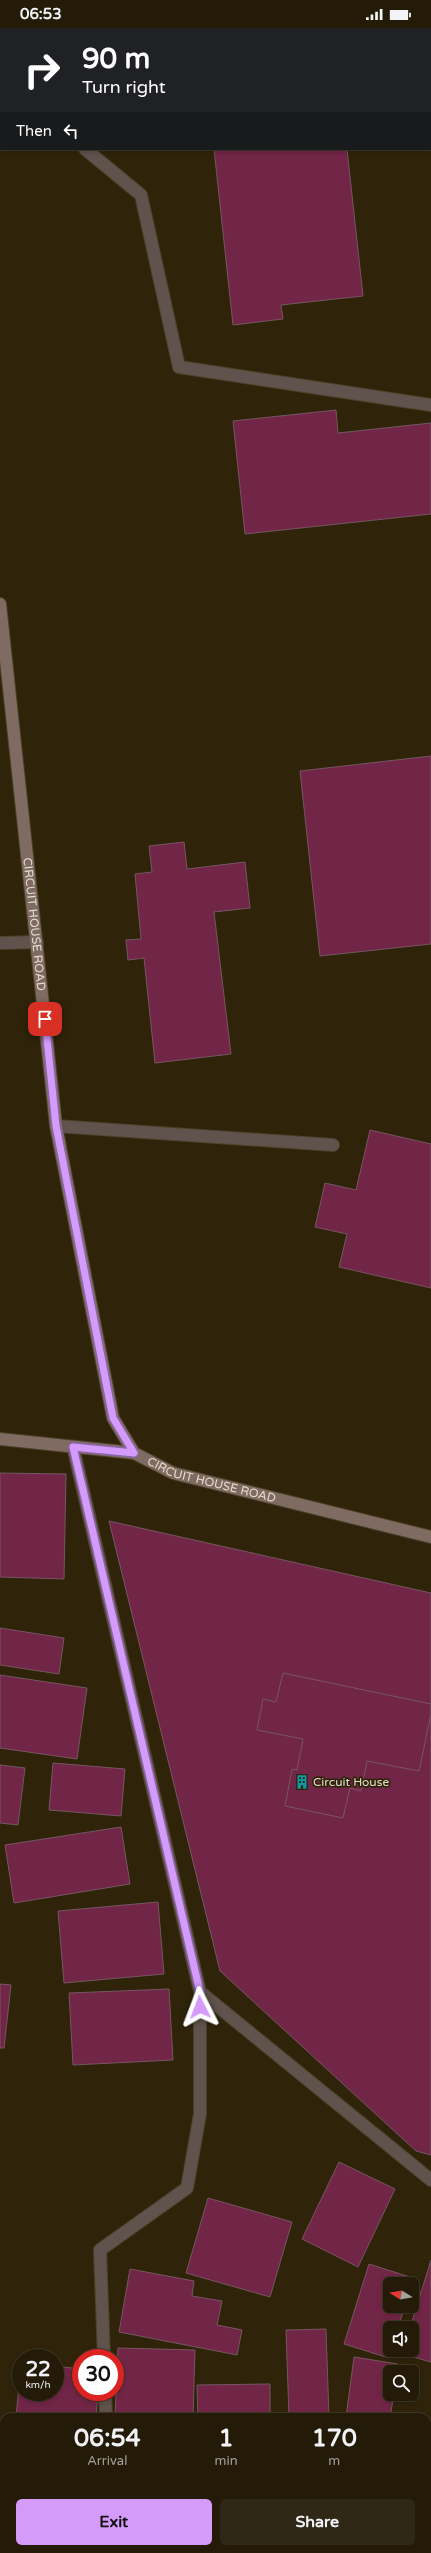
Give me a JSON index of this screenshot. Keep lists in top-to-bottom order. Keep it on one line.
{"streets":{"street":["CIRCUIT HOUSE ROAD"]},"places":{"building":["Circuit House"]},"north":"left","page":{"status":"06:53","turn":["90 m","Turn right"],"then":"Then","speed":"22 km/h","limit":"30","eta":["06:54","Arrival","1","min","170","m"],"buttons":["Exit","Share"]}}
